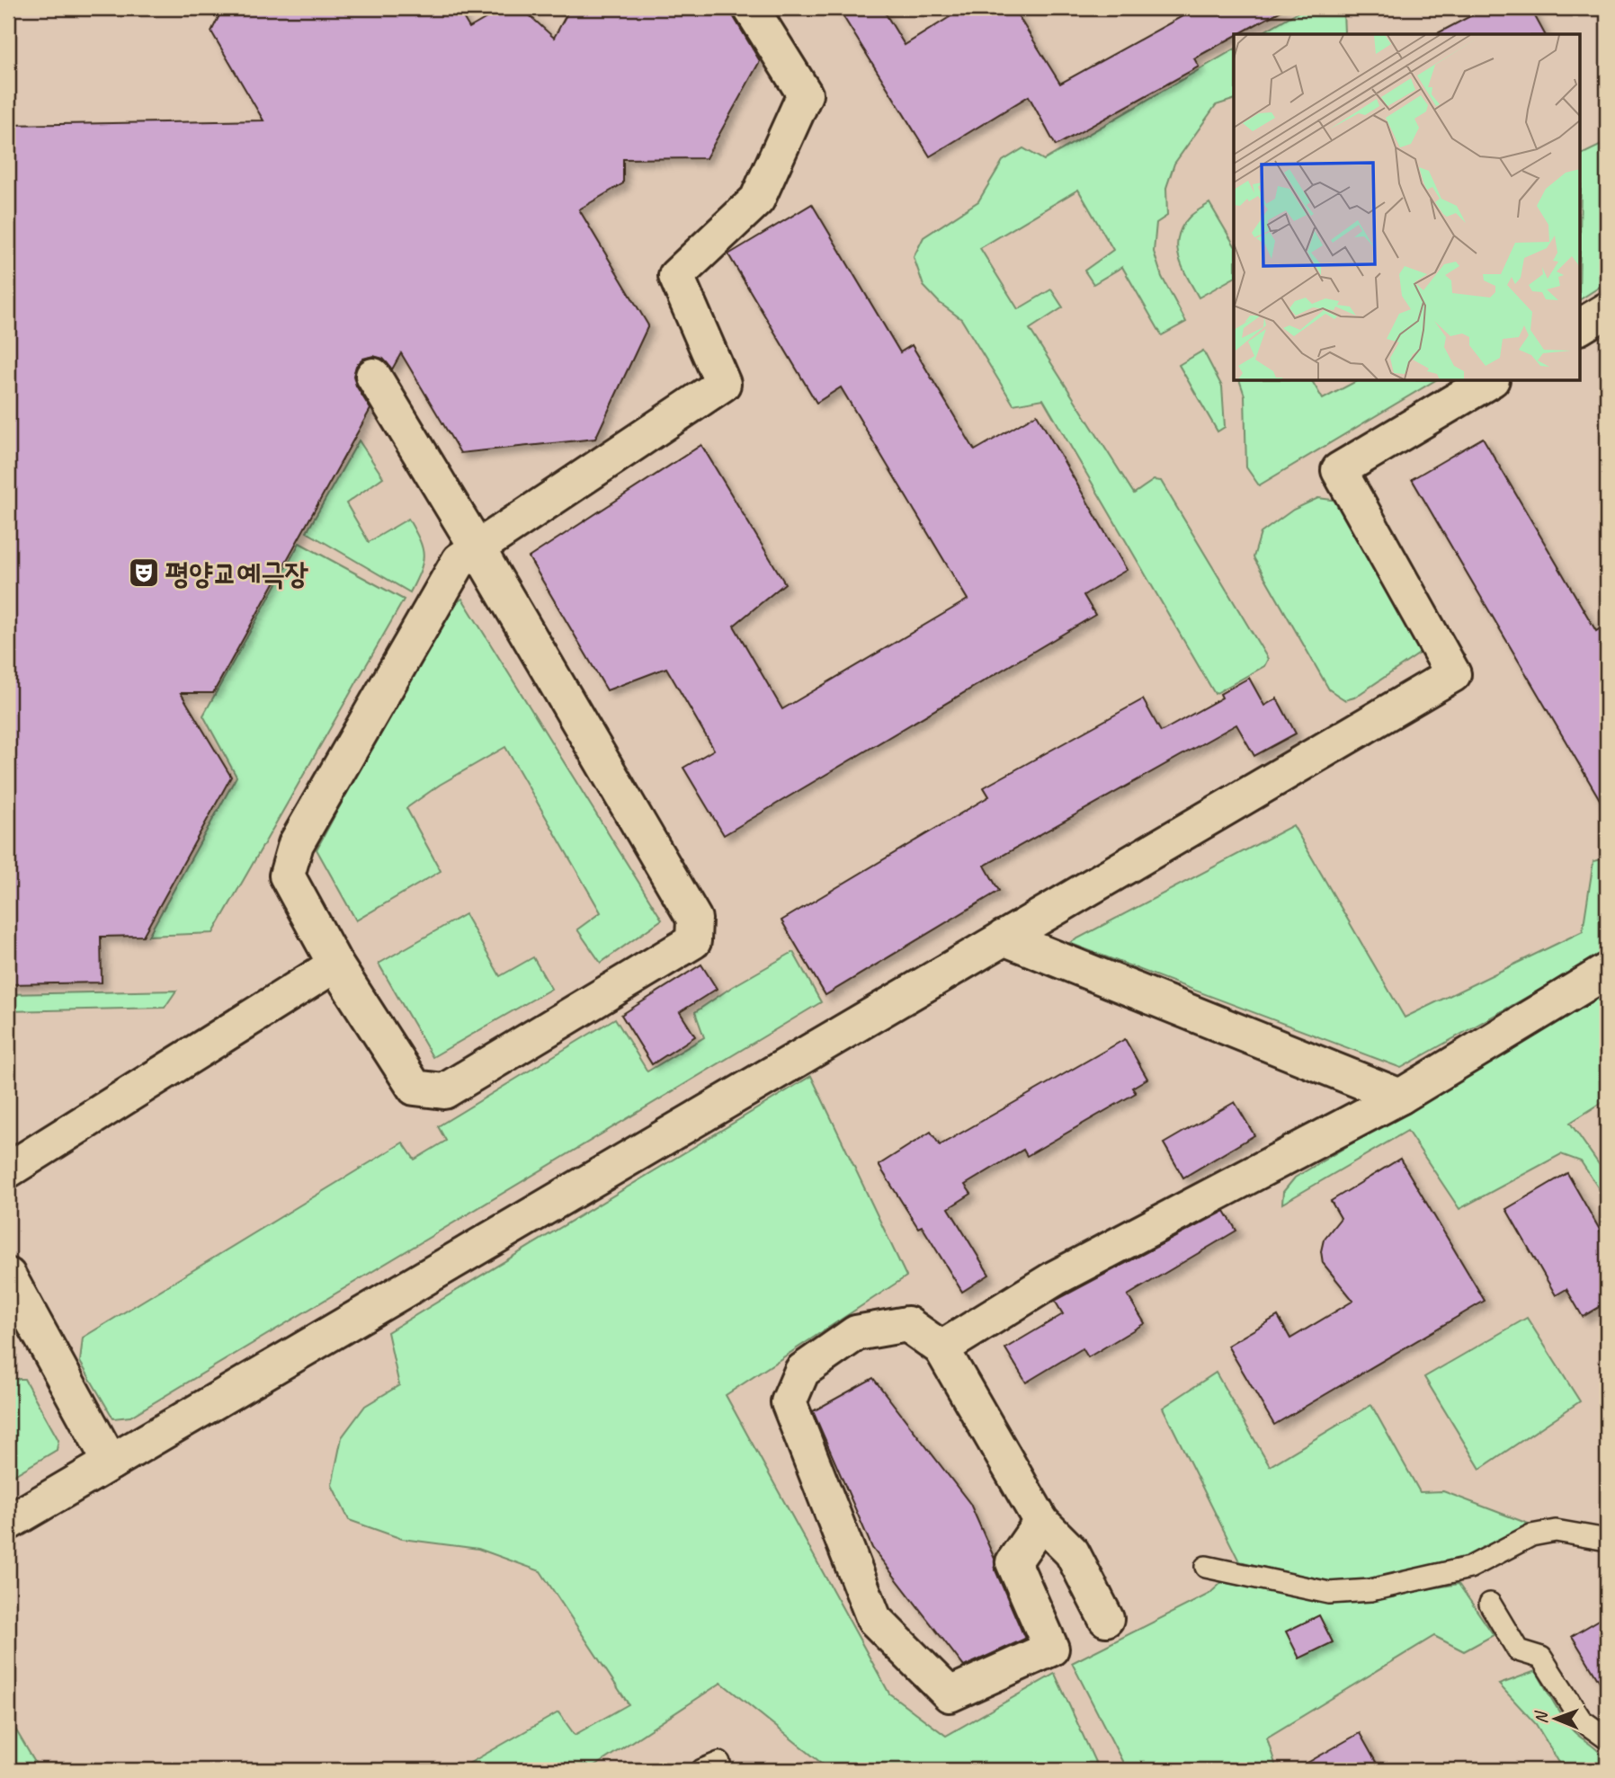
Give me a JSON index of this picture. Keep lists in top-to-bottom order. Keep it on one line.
{"places":{"theatre":["평양교예극장"]},"north":"left"}
